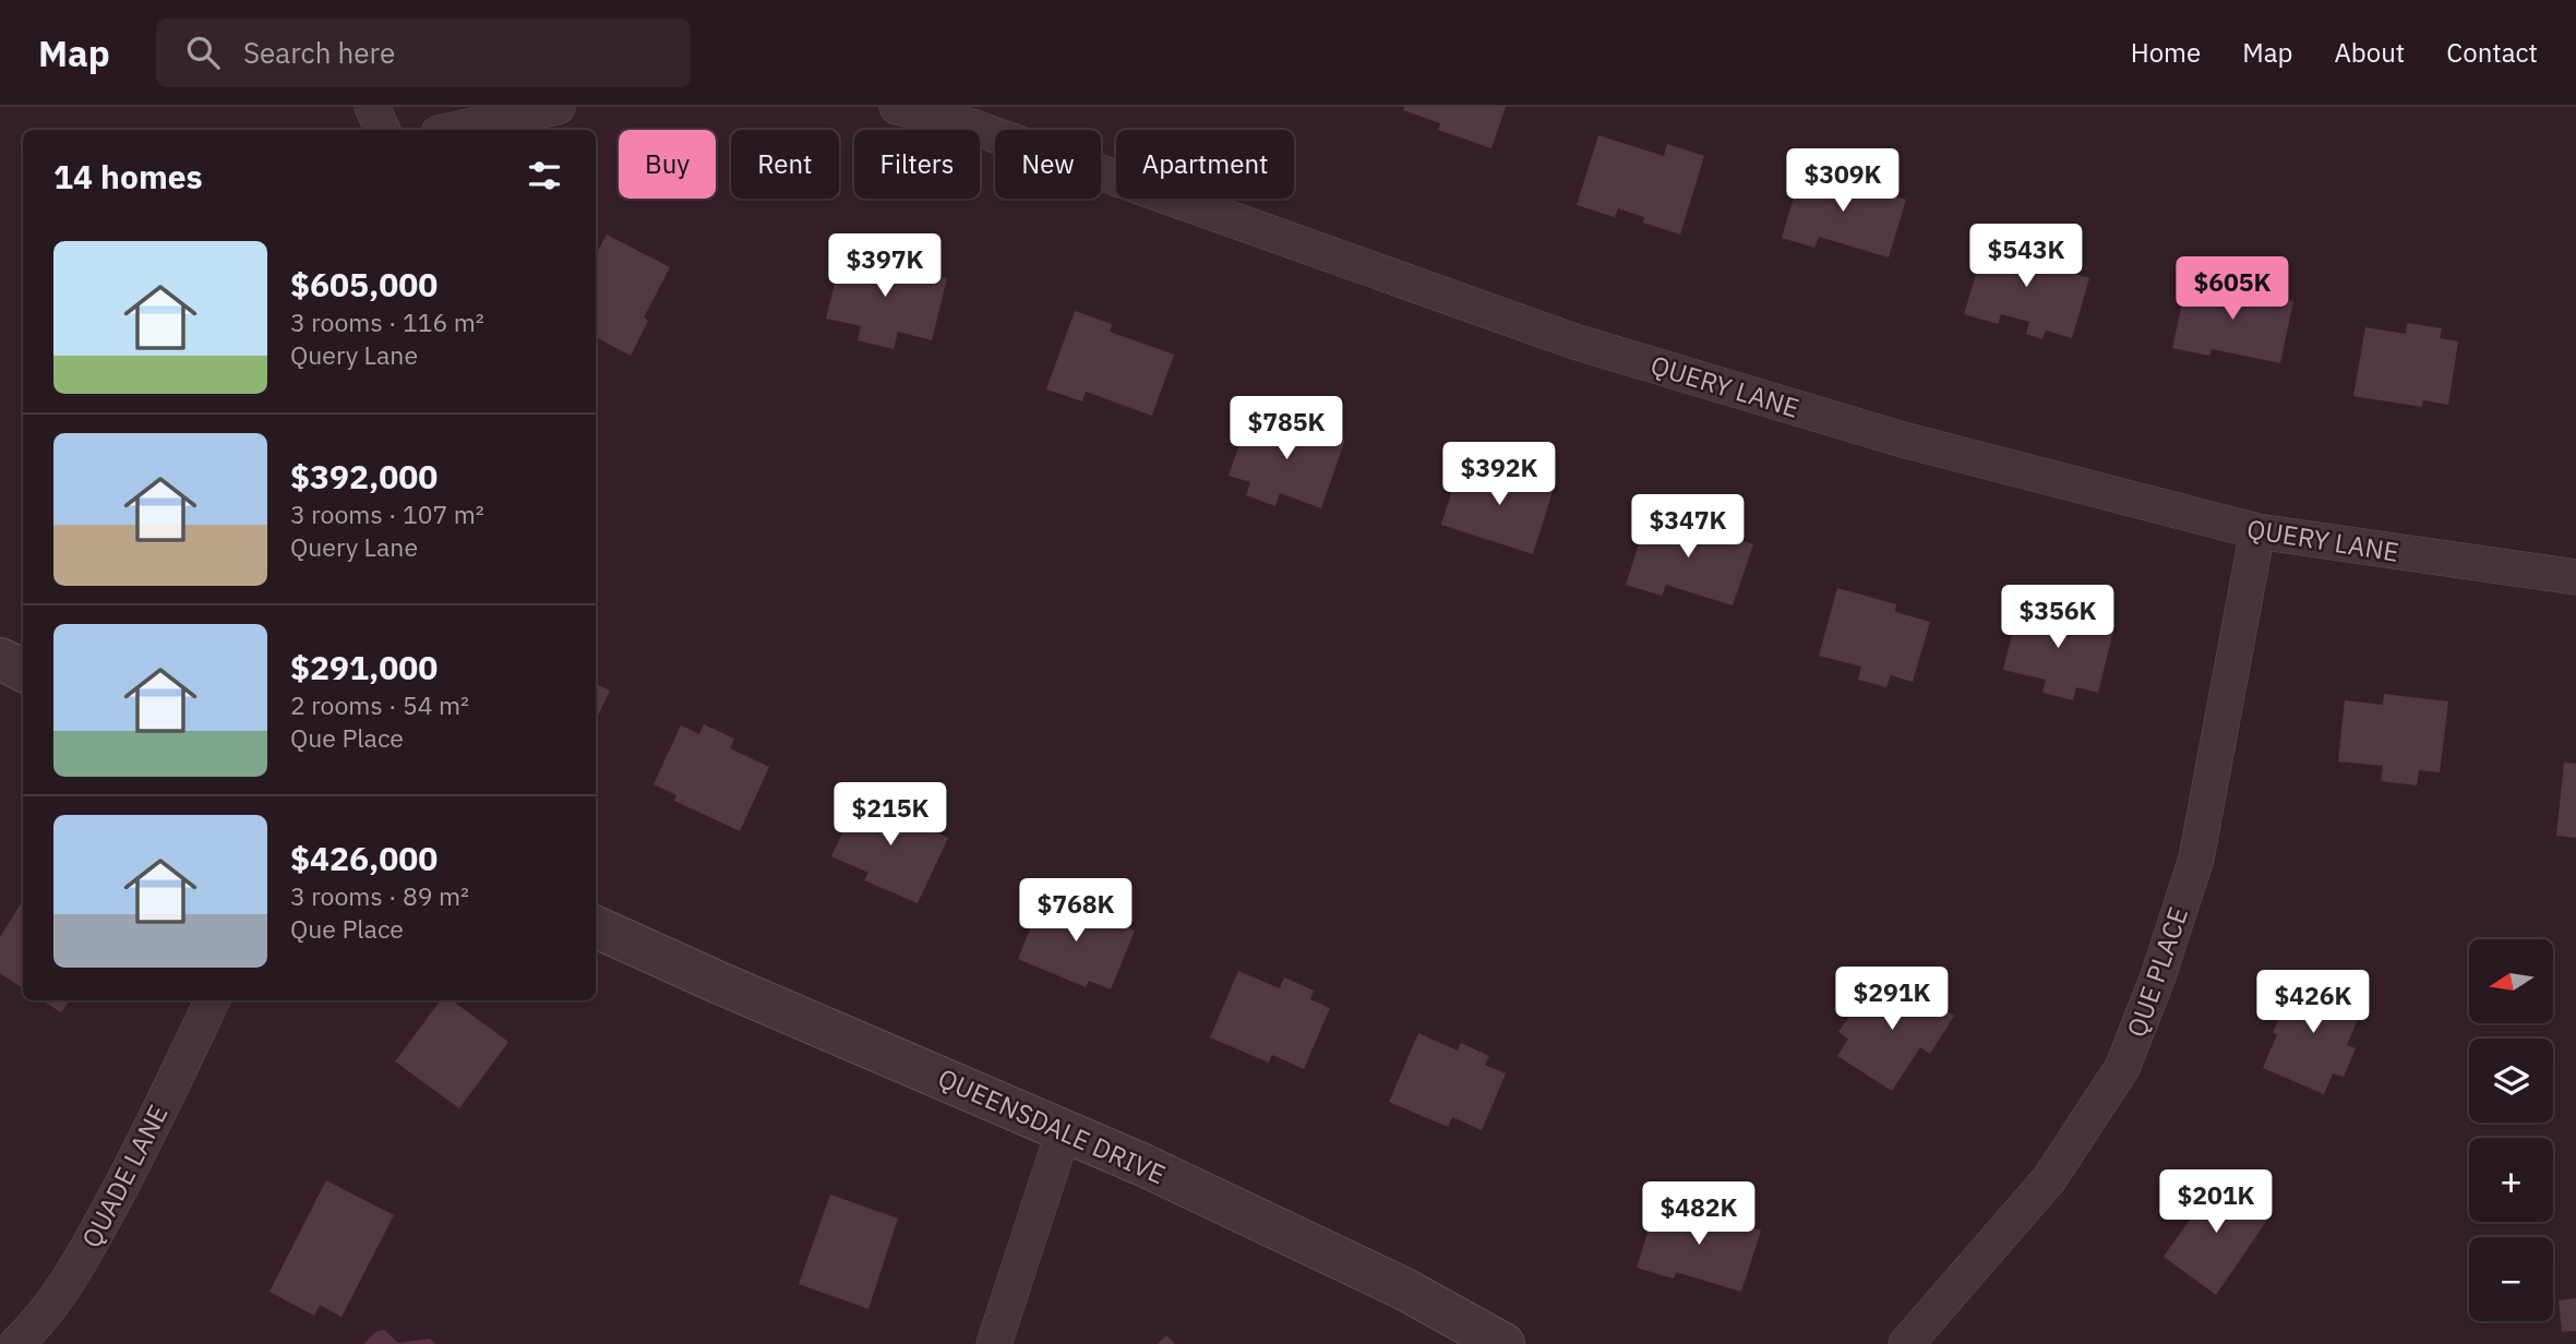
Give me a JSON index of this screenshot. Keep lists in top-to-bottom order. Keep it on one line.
{"streets":{"street":["QUERY LANE","QUE PLACE","QUEENSDALE DRIVE","QUADE LANE"]},"crossings":[["QUERY LANE","QUE PLACE"]],"north":"left","page":{"header":"Map","search":"Search here","nav":["Home","Map","About","Contact"],"chip":["Buy","Rent","Filters","New","Apartment"],"heading":"14 homes","price":["$309K","$543K","$397K","$605K","$785K","$392K","$347K","$356K","$215K","$768K","$291K","$426K","$201K","$482K"],"list":[{"name":"$605,000","note":"3 rooms · 116 m² · Query Lane"},{"name":"$392,000","note":"3 rooms · 107 m² · Query Lane"},{"name":"$291,000","note":"2 rooms · 54 m² · Que Place"},{"name":"$426,000","note":"3 rooms · 89 m² · Que Place"}],"map_buttons":["+","−"]}}
